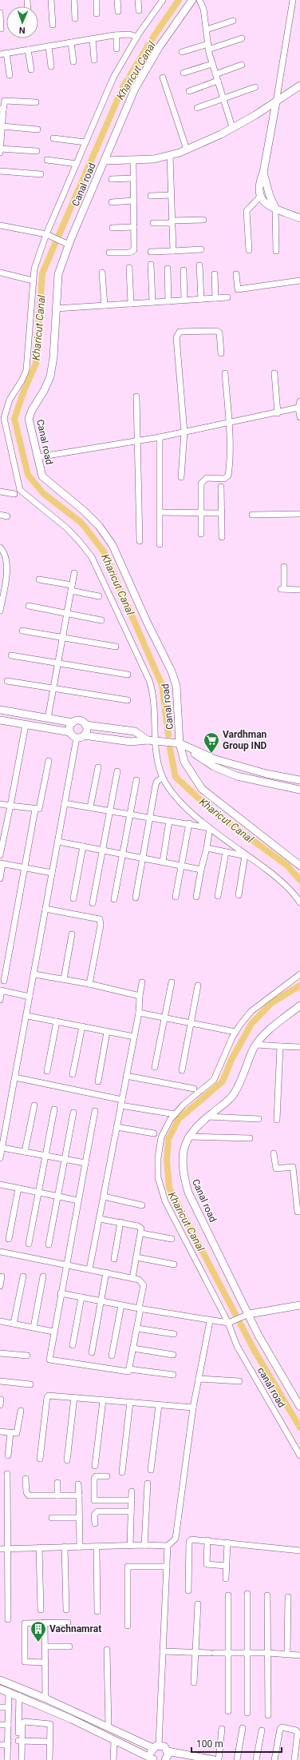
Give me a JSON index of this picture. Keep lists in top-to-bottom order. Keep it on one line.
{"streets":{"street":["Canal road","canal road"]},"water":["Kharicut Canal"],"places":{"supermarket":["Vardhman Group IND"],"building":["Vachnamrat"]},"scale_bar":"100 m","north":"bottom"}
